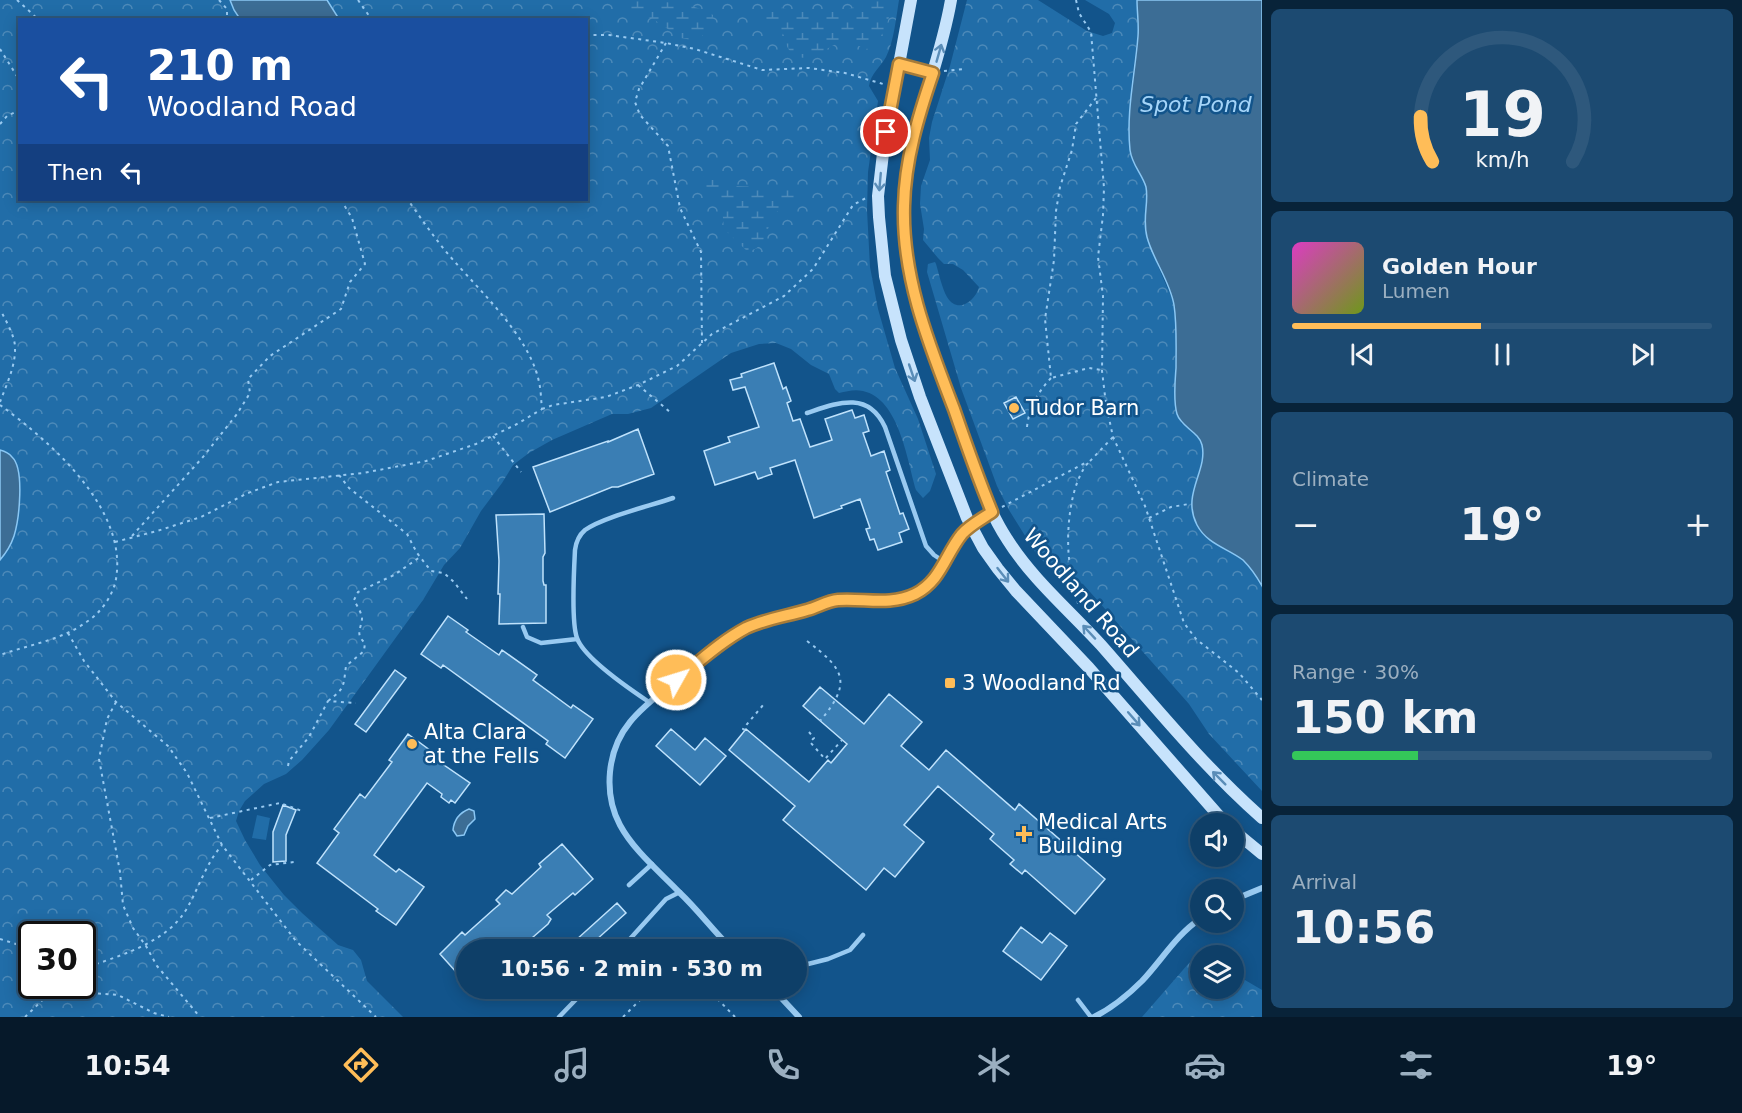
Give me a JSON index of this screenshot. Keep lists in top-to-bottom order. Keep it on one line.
{"streets":{"main road":["Woodland Road"]},"water":["Spot Pond"],"places":{"other":["Tudor Barn","Alta Clara at the Fells"],"transit":["3 Woodland Rd"],"health":["Medical Arts Building"]},"page":{"turn":["210 m","Woodland Road"],"then":"Then","song":["Golden Hour","Lumen"],"tile":["Climate",["Range · 30%","150 km"],["Arrival","10:56"]],"heat":["−","19°","+"],"limit":"30","trip":"10:56 · 2 min · 530 m","tabs":["10:54","19°"],"gauge":["19","km/h"]}}
